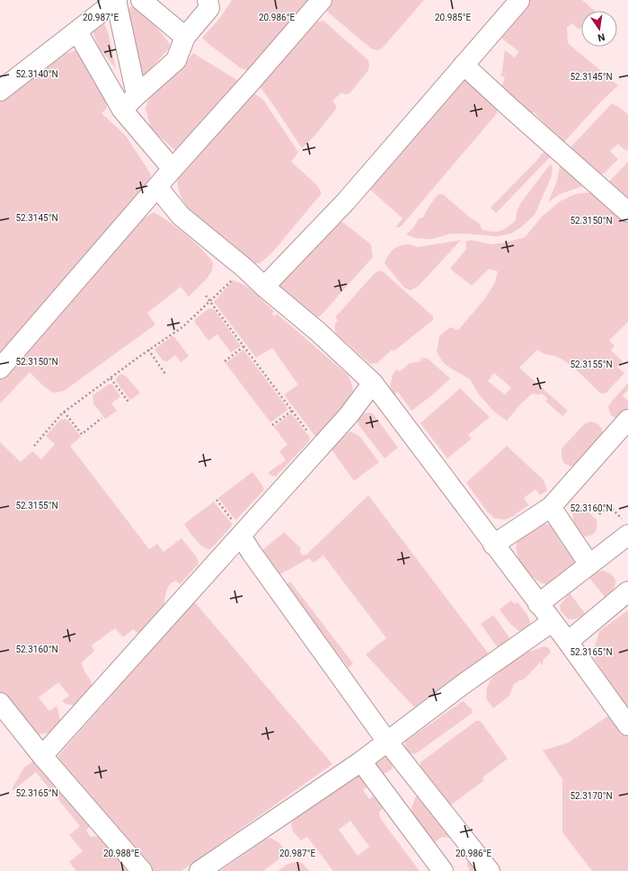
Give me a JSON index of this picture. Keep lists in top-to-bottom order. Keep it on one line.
{"north":"bottom","coordinates":["20.987°E","20.986°E","20.985°E","52.3140°N","52.3145°N","52.3150°N","52.3155°N","52.3160°N","52.3165°N","52.3170°N","20.988°E"]}
